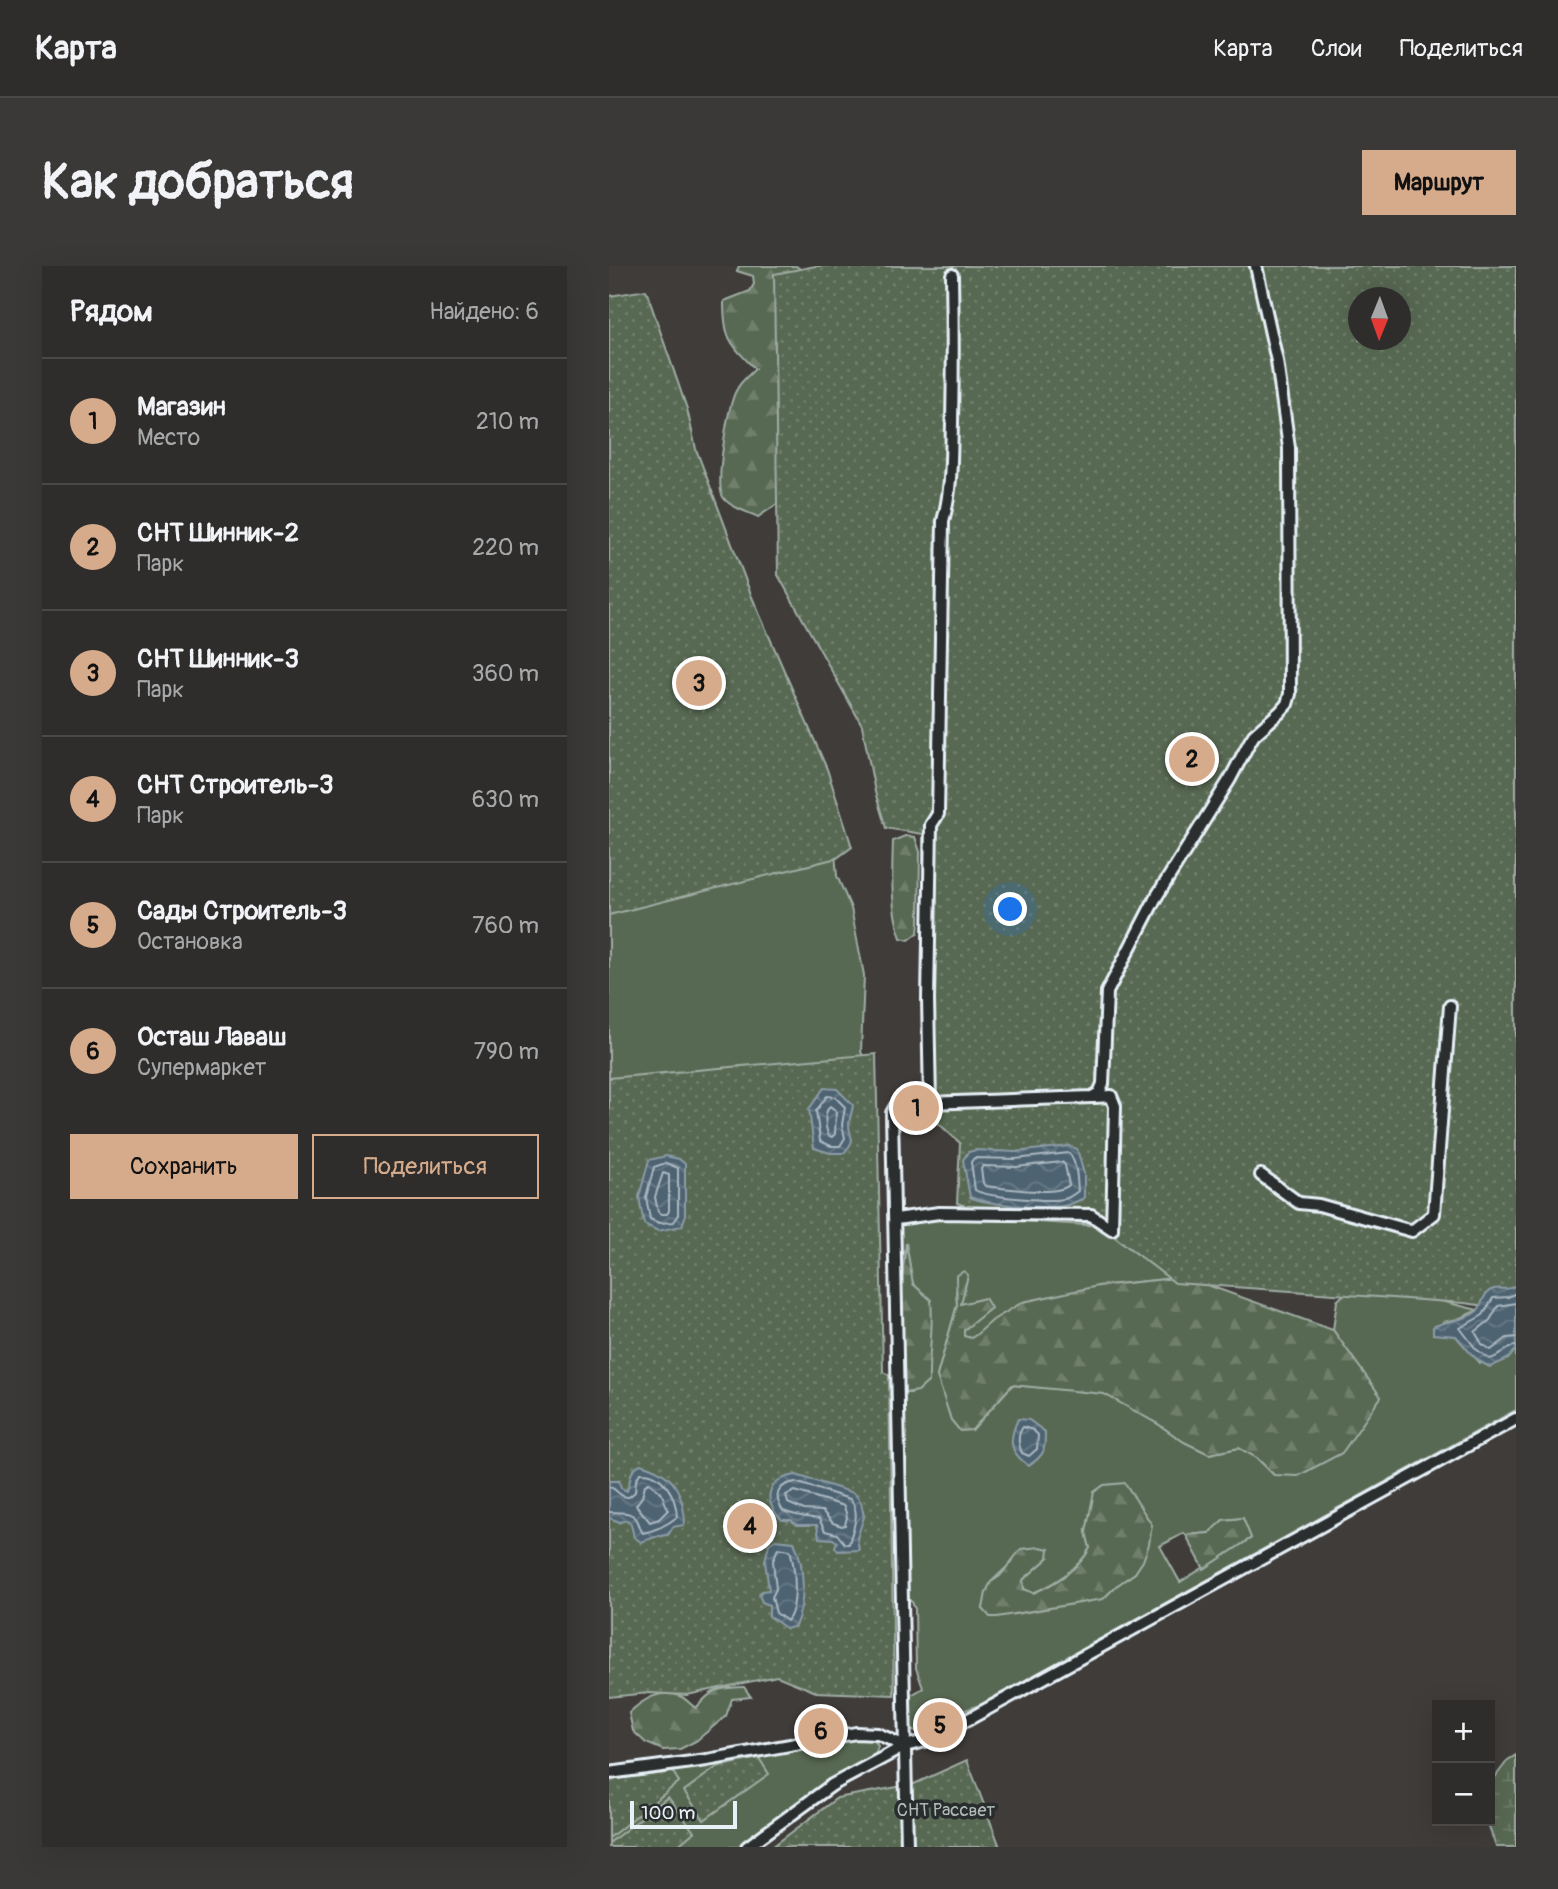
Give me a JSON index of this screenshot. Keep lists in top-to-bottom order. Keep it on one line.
{"parks":["СНТ Рассвет"],"scale_bar":"100 m","north":"bottom","page":{"header":"Карта","nav":["Карта","Слои","Поделиться"],"buttons":["Маршрут",["Сохранить","Поделиться"]],"title":"Как добраться","heading":["Рядом","Найдено: 6"],"list":[{"mark":"1","name":"Магазин","note":"Место","value":"210 m"},{"mark":"2","name":"СНТ Шинник-2","note":"Парк","value":"220 m"},{"mark":"3","name":"СНТ Шинник-3","note":"Парк","value":"360 m"},{"mark":"4","name":"СНТ Строитель-3","note":"Парк","value":"630 m"},{"mark":"5","name":"Сады Строитель-3","note":"Остановка","value":"760 m"},{"mark":"6","name":"Осташ Лаваш","note":"Супермаркет","value":"790 m"}],"pins":["3","2","1","4","5","6"],"map_buttons":["+","−"],"scale":"100 m"}}
